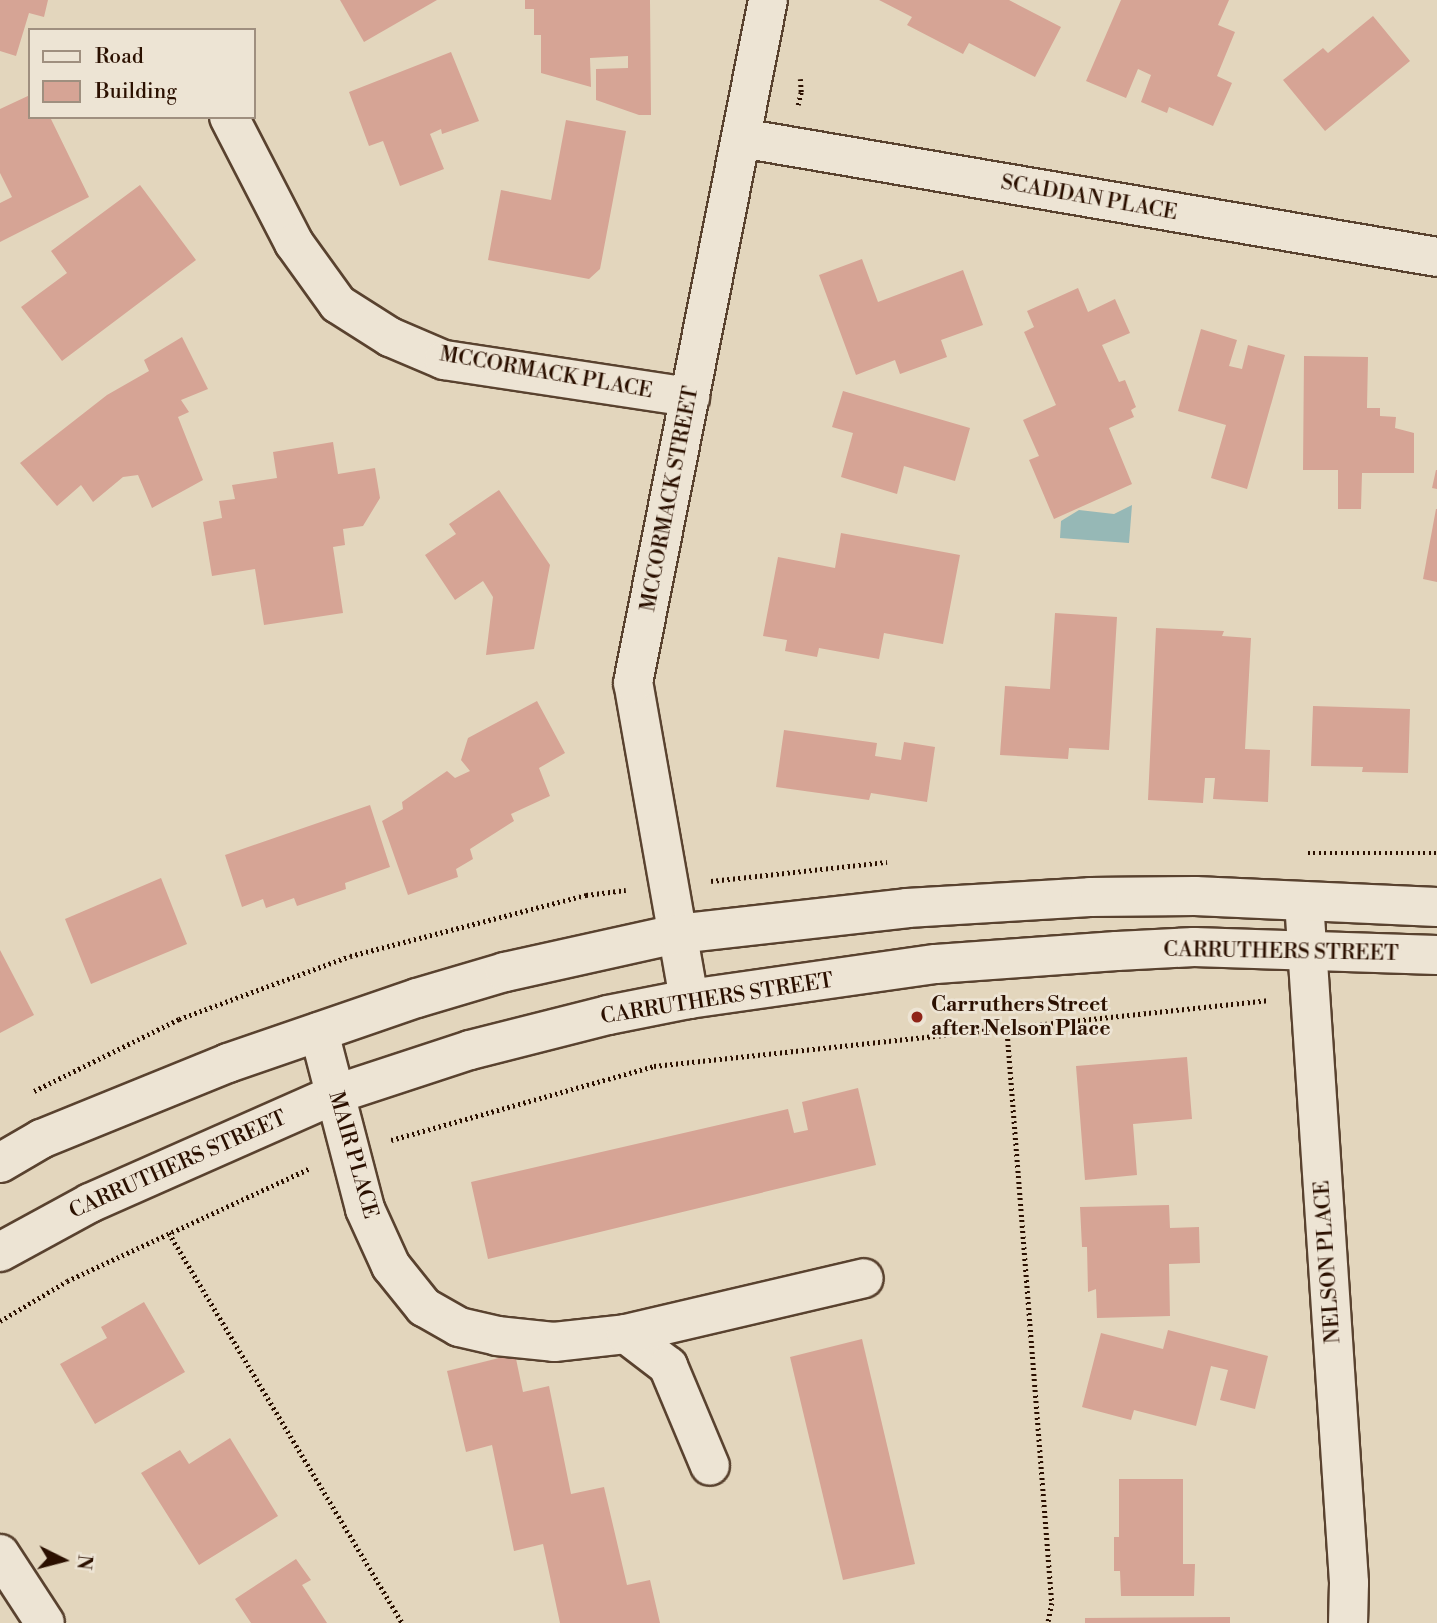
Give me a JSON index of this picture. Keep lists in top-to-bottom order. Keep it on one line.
{"streets":{"street":["SCADDAN PLACE","MCCORMACK PLACE","MCCORMACK STREET","CARRUTHERS STREET","MAIR PLACE","NELSON PLACE"]},"crossings":[["SCADDAN PLACE","MCCORMACK STREET"],["MCCORMACK PLACE","MCCORMACK STREET"],["MCCORMACK STREET","CARRUTHERS STREET"],["CARRUTHERS STREET","MAIR PLACE"],["CARRUTHERS STREET","NELSON PLACE"]],"places":["Carruthers Street after Nelson Place"],"legend":["Road","Building"],"north":"right"}
